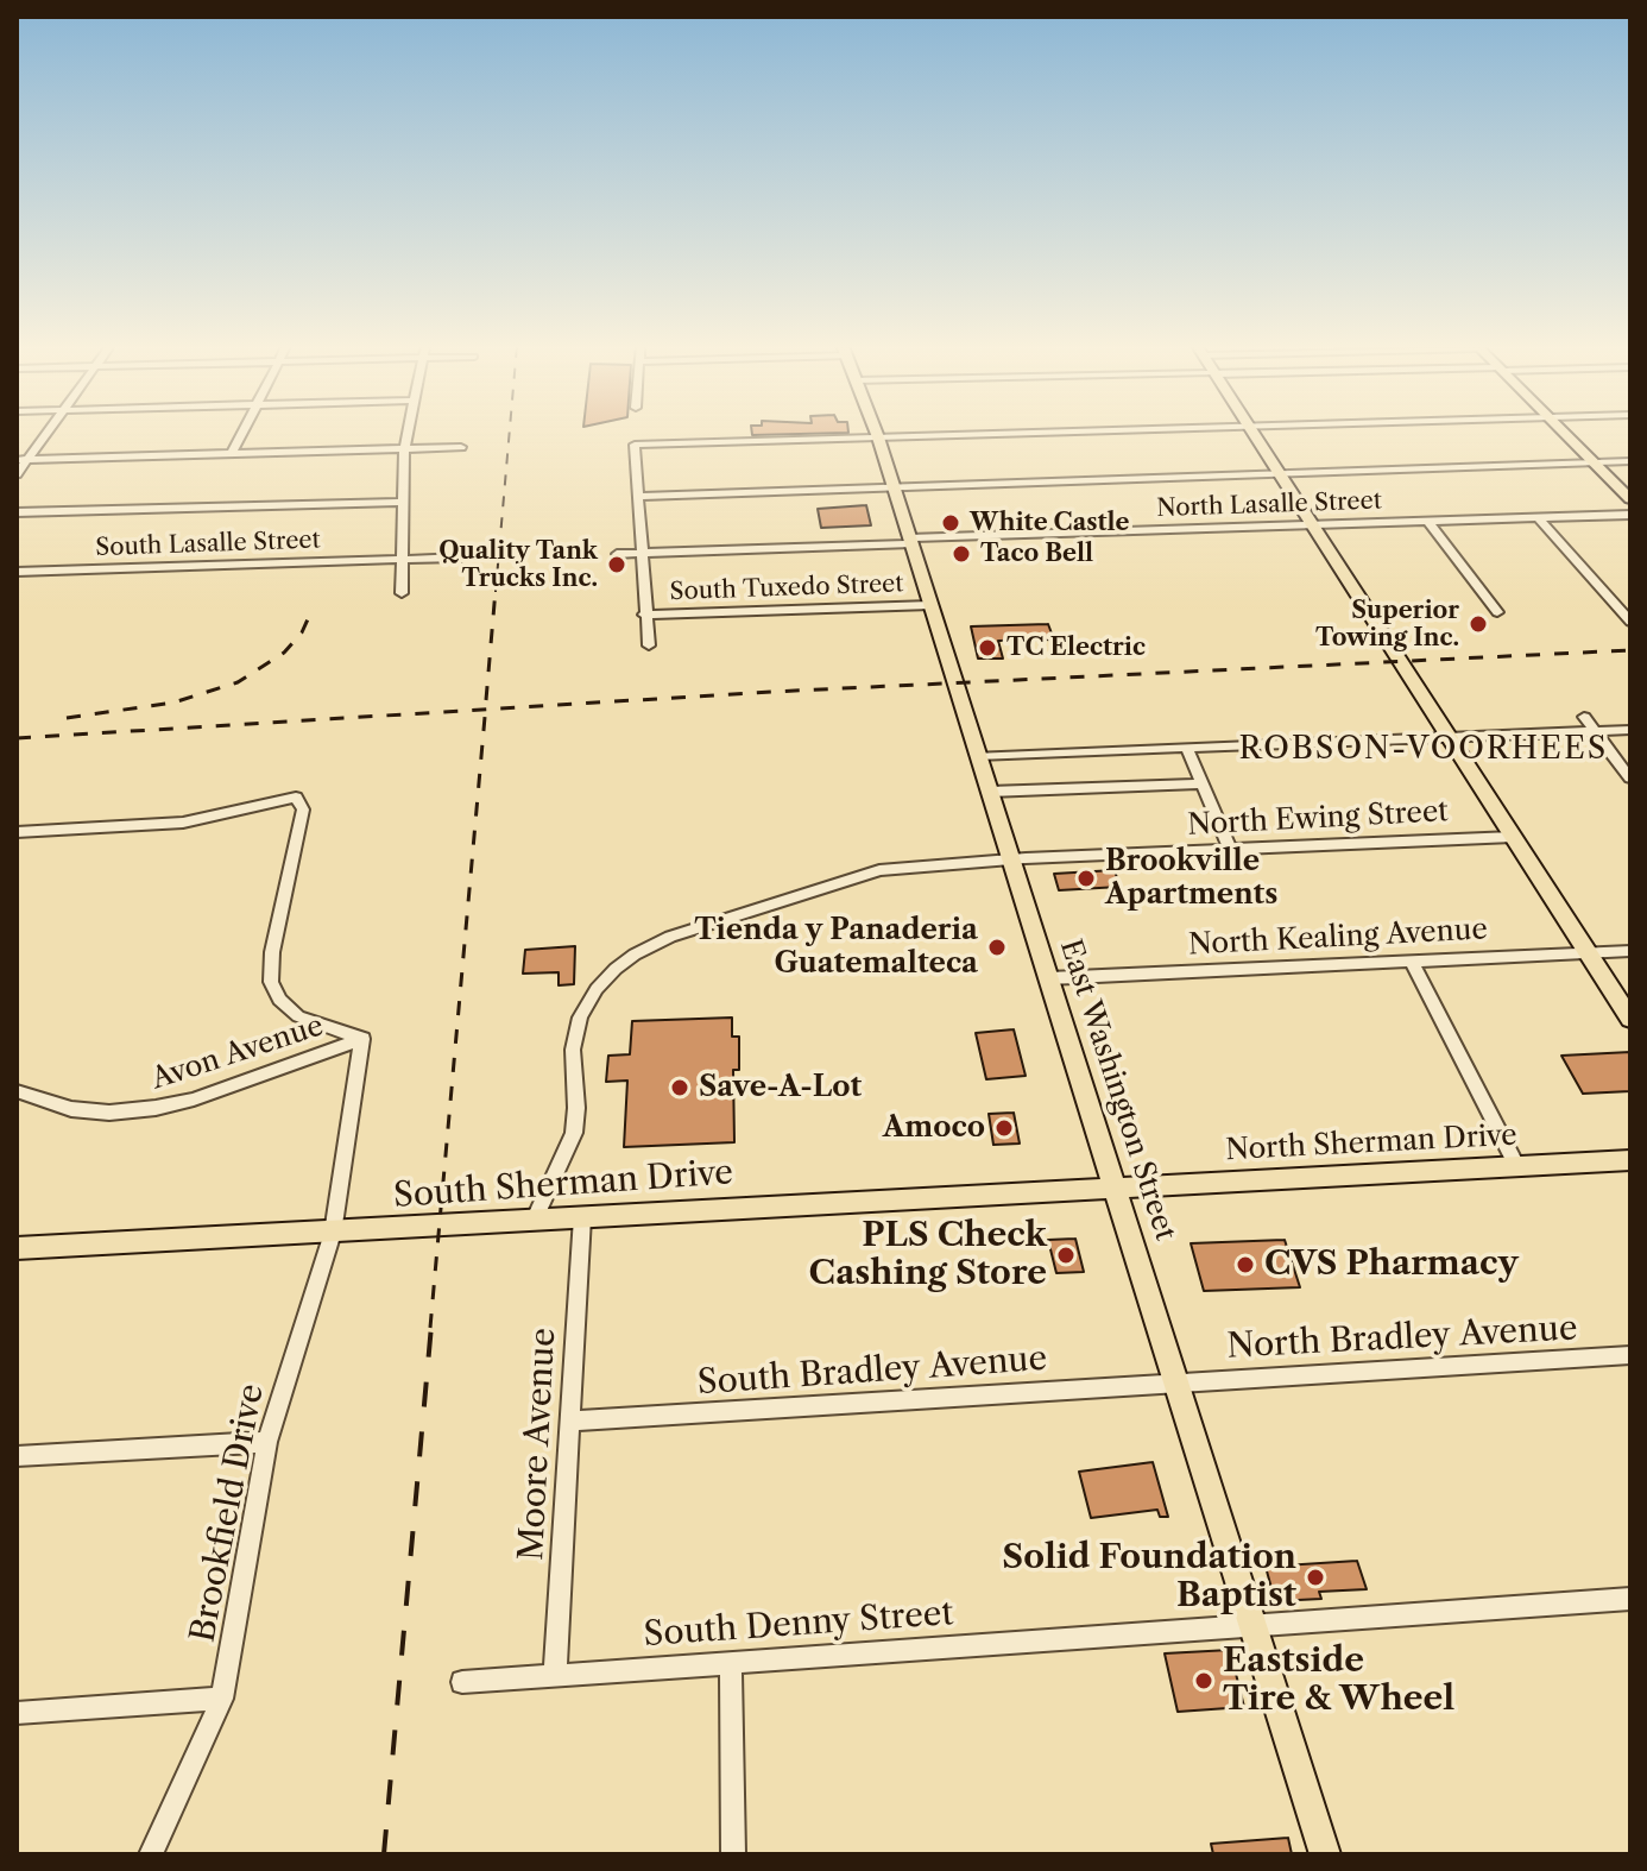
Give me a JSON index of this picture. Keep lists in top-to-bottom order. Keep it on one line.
{"streets":{"main road":["East Washington Street","North Sherman Drive","South Sherman Drive"],"street":["North Lasalle Street","South Lasalle Street","South Tuxedo Street","North Ewing Street","North Kealing Avenue","Avon Avenue","North Bradley Avenue","South Bradley Avenue","Moore Avenue","Brookfield Drive","South Denny Street"]},"crossings":[["North Lasalle Street","East Washington Street"],["South Tuxedo Street","East Washington Street"],["North Ewing Street","East Washington Street"],["North Ewing Street","South Sherman Drive"],["North Kealing Avenue","East Washington Street"],["Avon Avenue","Brookfield Drive"],["East Washington Street","North Sherman Drive"],["East Washington Street","South Sherman Drive"],["East Washington Street","North Bradley Avenue"],["East Washington Street","South Bradley Avenue"],["East Washington Street","South Denny Street"],["North Sherman Drive","South Sherman Drive"],["South Sherman Drive","Moore Avenue"],["South Sherman Drive","Brookfield Drive"],["North Bradley Avenue","South Bradley Avenue"],["South Bradley Avenue","Moore Avenue"],["Moore Avenue","South Denny Street"]],"districts":["ROBSON-VOORHEES"],"places":["White Castle","Taco Bell","Quality Tank Trucks Inc.","Superior Towing Inc.","TC Electric","Brookville Apartments","Tienda y Panaderia Guatemalteca","Save-A-Lot","Amoco","PLS Check Cashing Store","CVS Pharmacy","Solid Foundation Baptist","Eastside Tire & Wheel"]}
